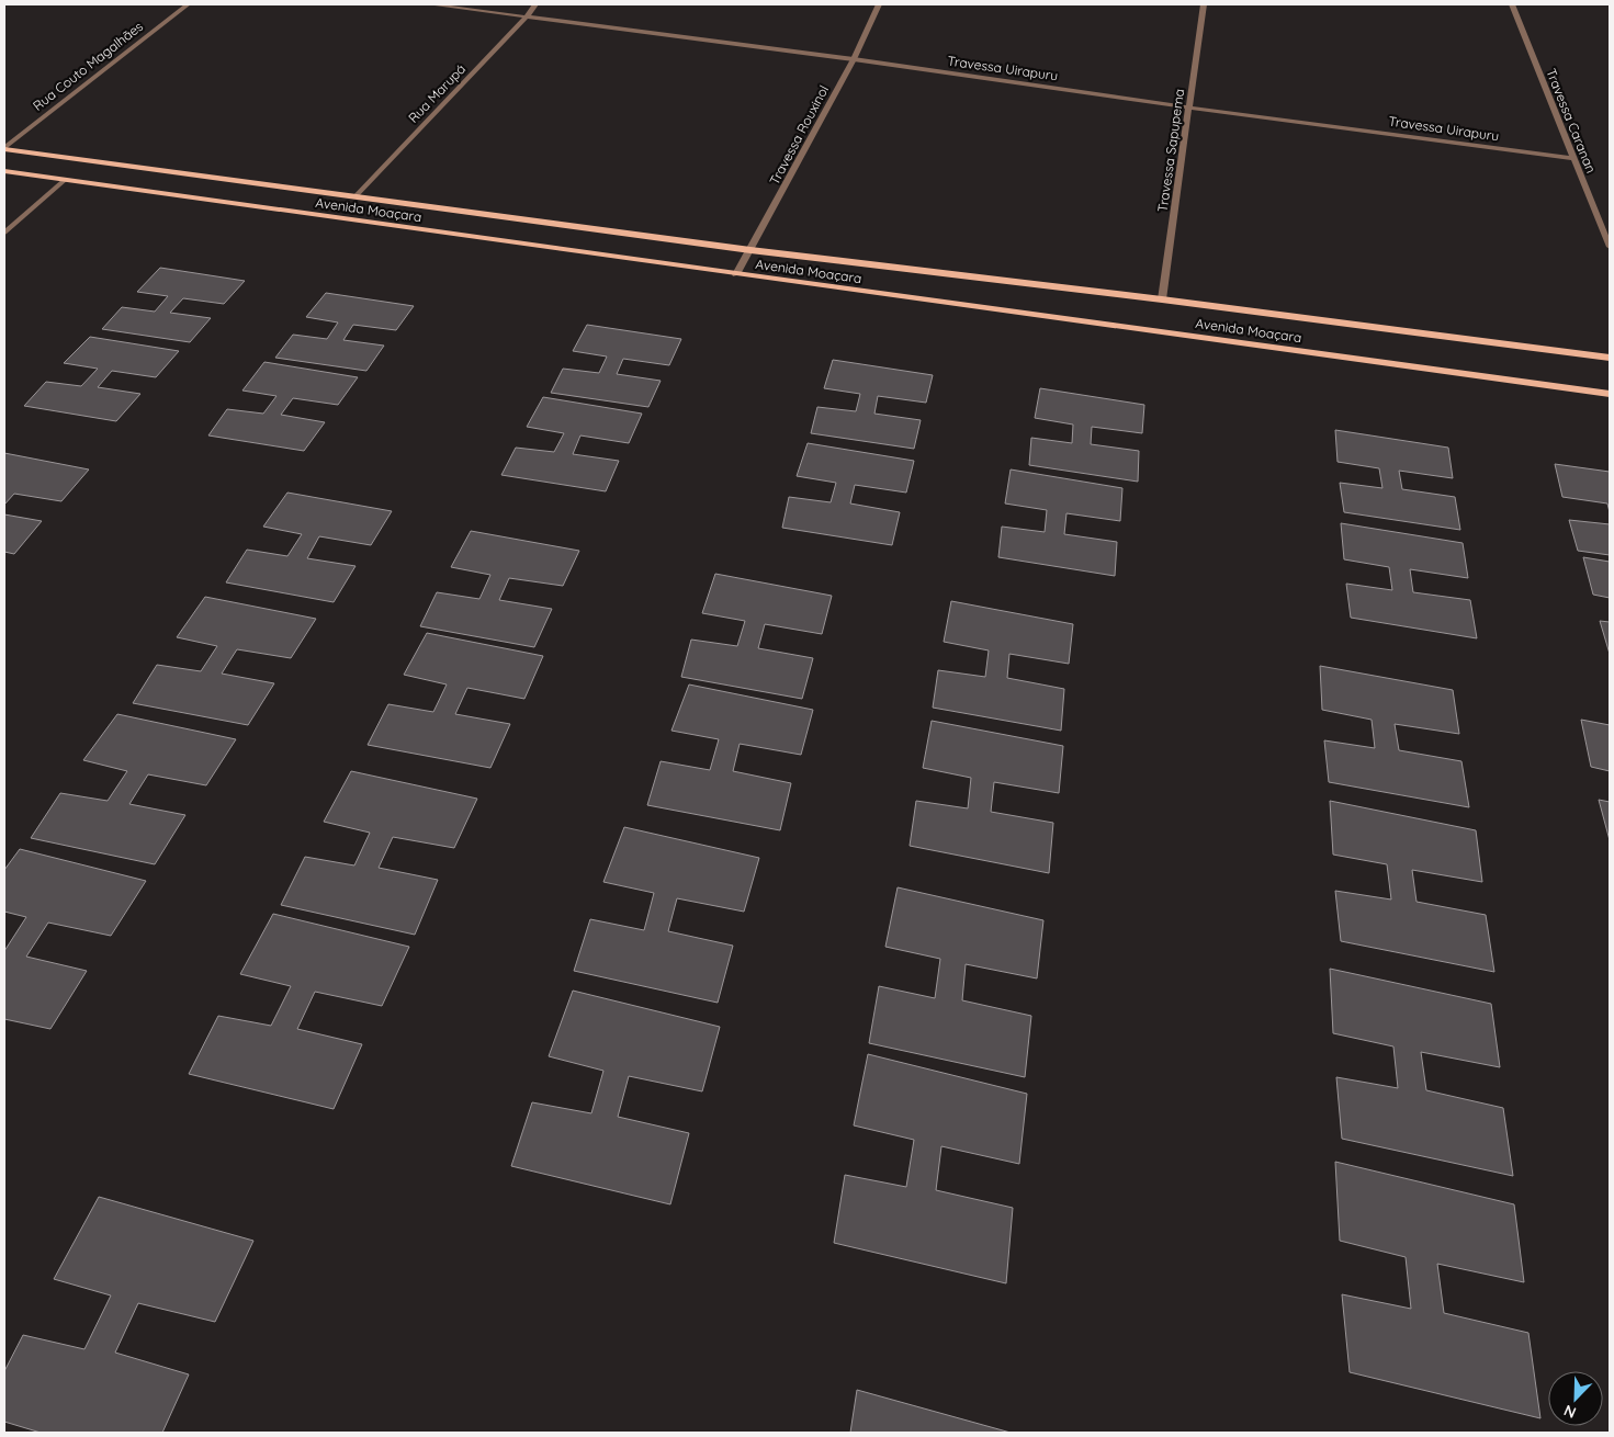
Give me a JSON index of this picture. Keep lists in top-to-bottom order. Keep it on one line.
{"streets":{"main road":["Avenida Moaçara"],"street":["Rua Couto Magalhães","Travessa Uirapuru","Rua Marupá","Travessa Caranan","Travessa Rouxinol","Travessa Sapupema"]},"crossings":[["Rua Couto Magalhães","Avenida Moaçara"],["Travessa Uirapuru","Rua Marupá"],["Travessa Uirapuru","Travessa Caranan"],["Travessa Uirapuru","Travessa Rouxinol"],["Travessa Uirapuru","Travessa Sapupema"],["Rua Marupá","Avenida Moaçara"],["Travessa Rouxinol","Avenida Moaçara"],["Travessa Sapupema","Avenida Moaçara"]],"north":"bottom left"}
